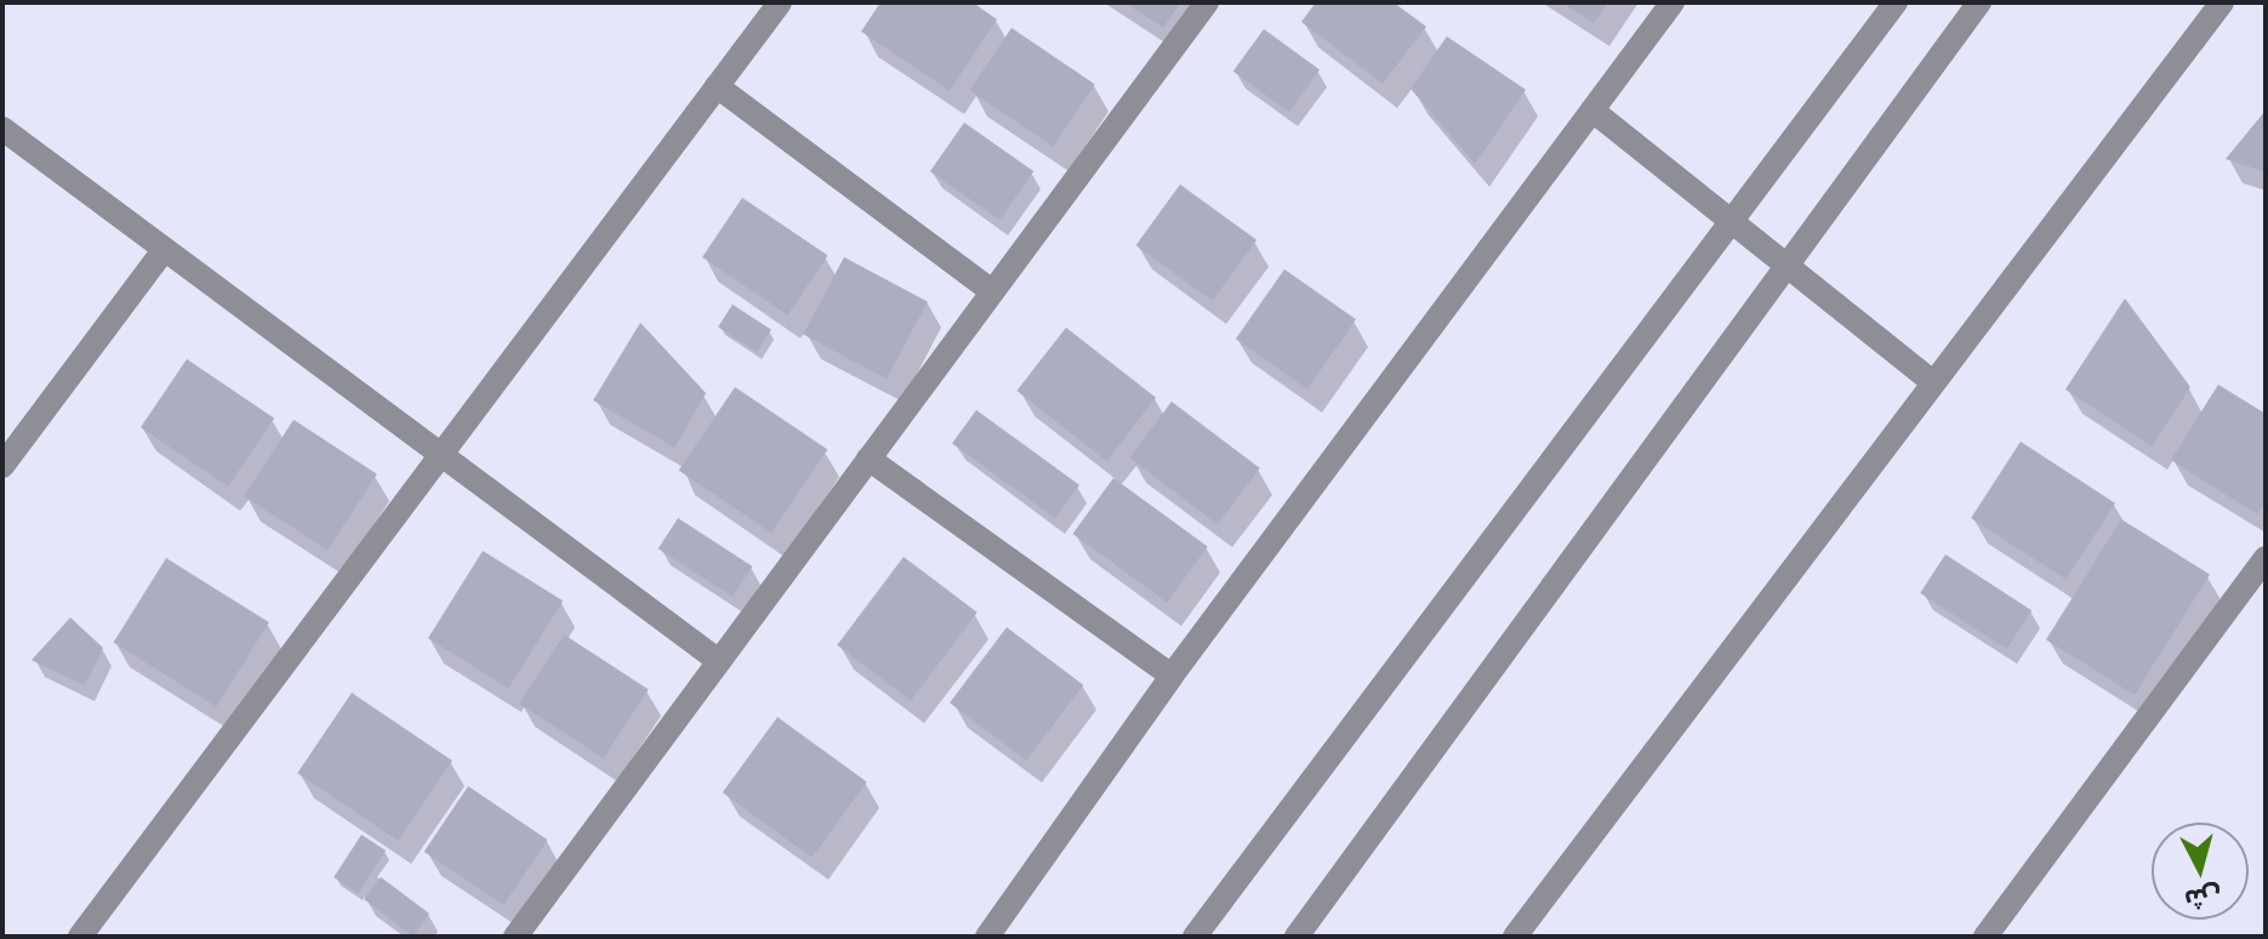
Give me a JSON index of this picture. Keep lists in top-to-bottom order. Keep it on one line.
{"north":"bottom"}
